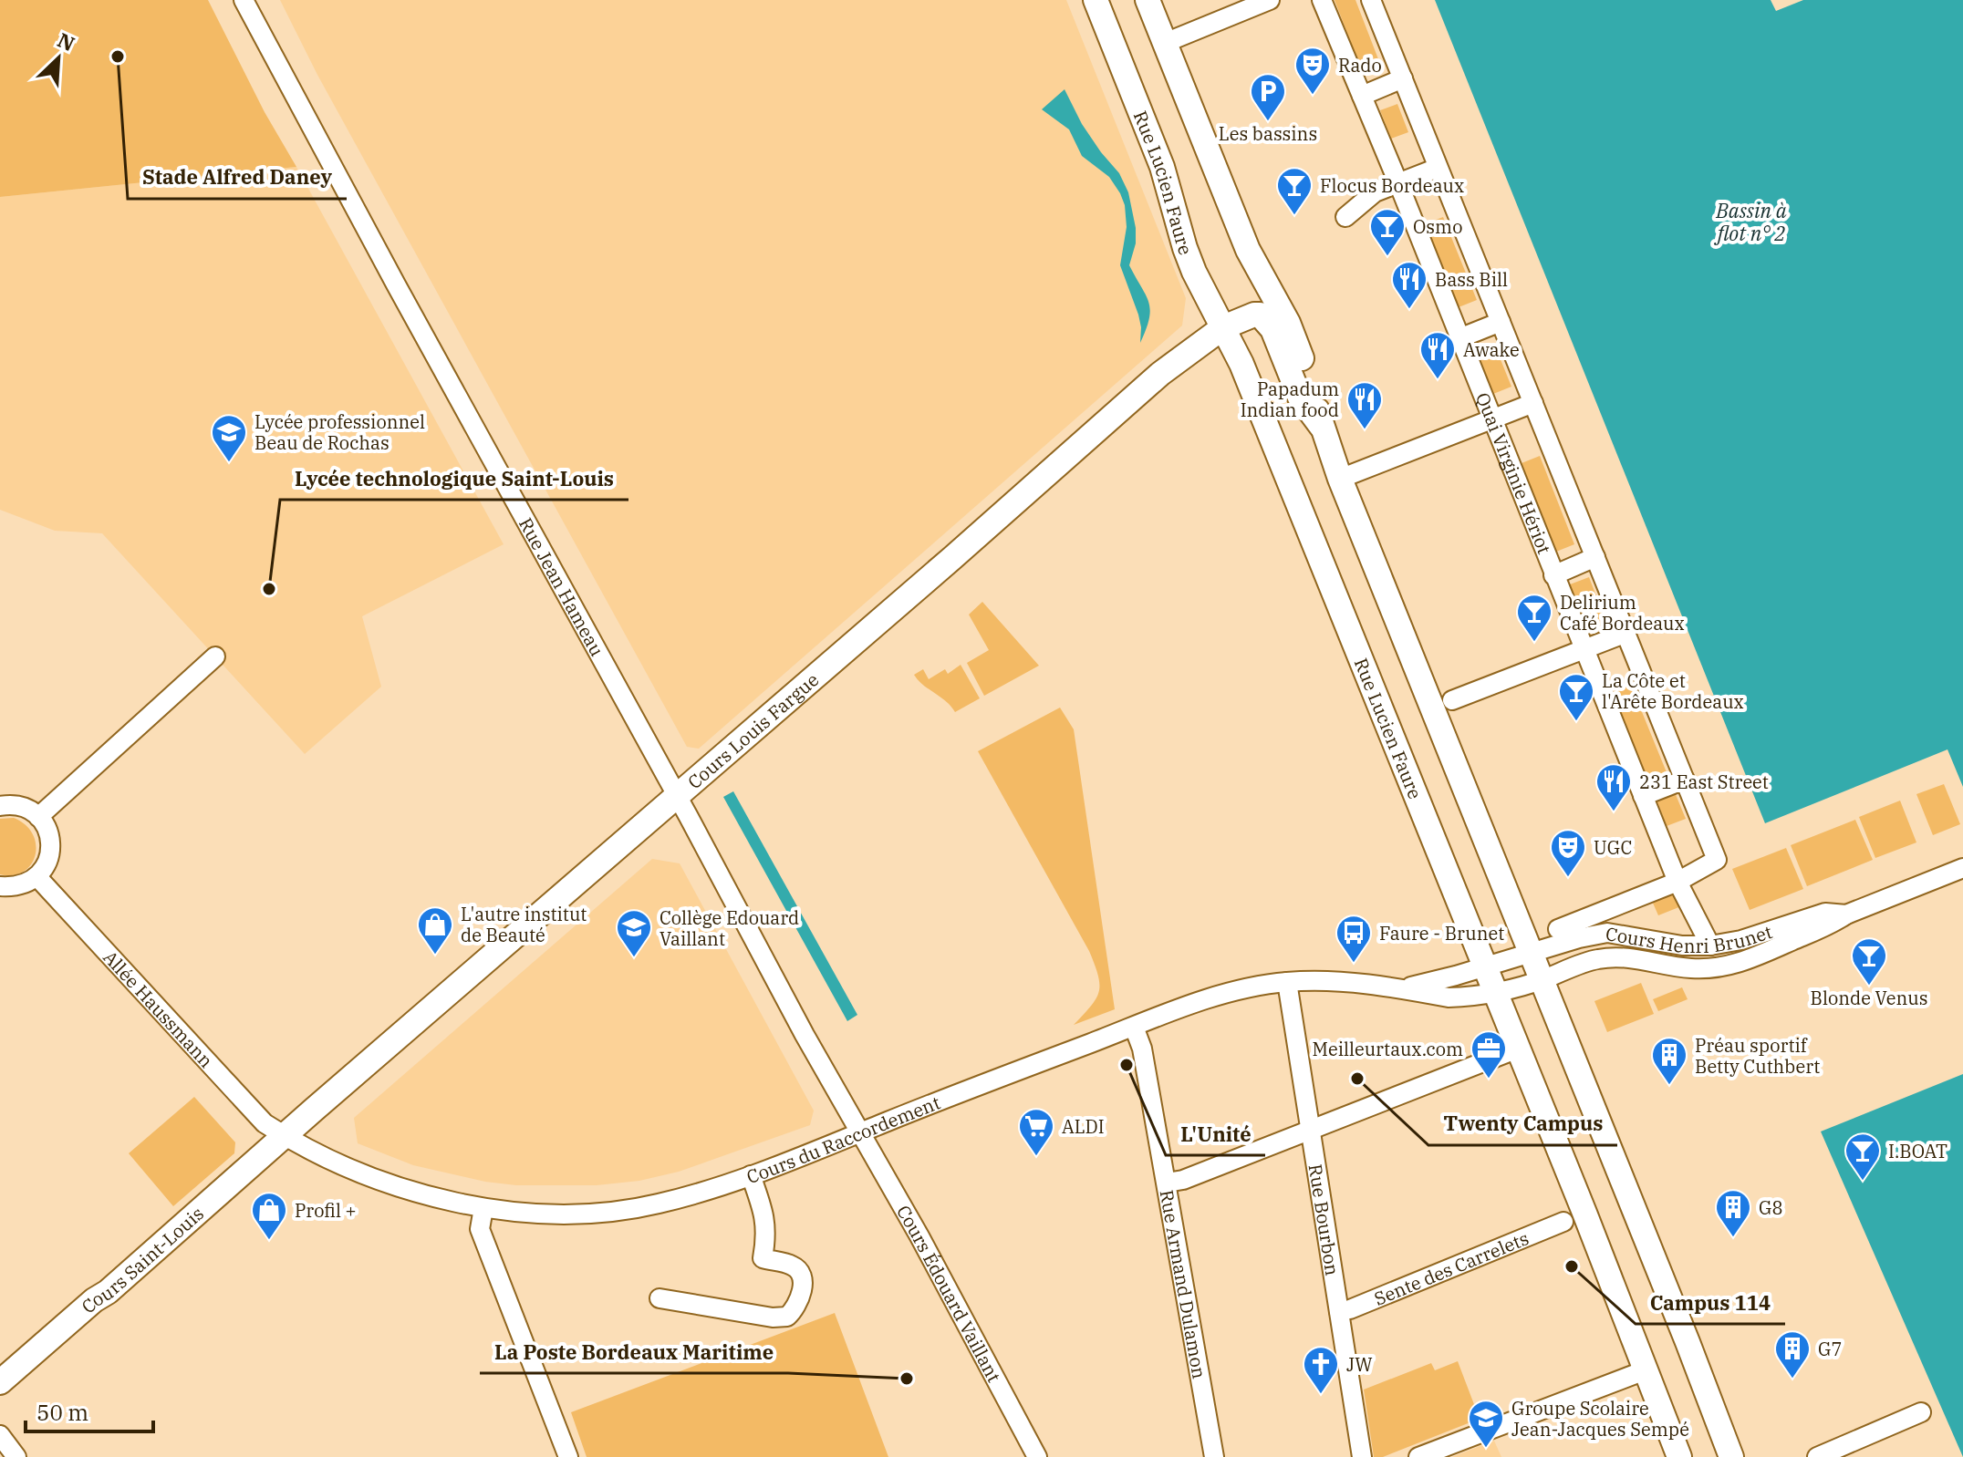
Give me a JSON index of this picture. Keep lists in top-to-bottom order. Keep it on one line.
{"streets":{"main road":["Rue Lucien Faure","Cours Louis Fargue","Cours Saint-Louis"],"street":["Quai Virginie Hériot","Rue Jean Hameau","Cours Henri Brunet","Allée Haussmann","Cours du Raccordement","Rue Bourbon","Sente des Carrelets","Rue Armand Dulamon","Cours Édouard Vaillant"]},"crossings":[["Rue Lucien Faure","Cours Louis Fargue"],["Rue Lucien Faure","Cours Henri Brunet"],["Rue Lucien Faure","Cours du Raccordement"],["Quai Virginie Hériot","Cours Henri Brunet"],["Rue Jean Hameau","Cours Louis Fargue"],["Rue Jean Hameau","Cours du Raccordement"],["Rue Jean Hameau","Cours Édouard Vaillant"],["Cours Louis Fargue","Allée Haussmann"],["Cours Louis Fargue","Cours du Raccordement"],["Cours Louis Fargue","Cours Saint-Louis"],["Cours Henri Brunet","Cours du Raccordement"],["Allée Haussmann","Cours du Raccordement"],["Allée Haussmann","Cours Saint-Louis"],["Cours du Raccordement","Rue Bourbon"],["Cours du Raccordement","Cours Saint-Louis"],["Cours du Raccordement","Rue Armand Dulamon"],["Cours du Raccordement","Cours Édouard Vaillant"],["Rue Bourbon","Sente des Carrelets"]],"water":["Bassin à flot n° 2"],"places":{"other":["Stade Alfred Daney","Lycée technologique Saint-Louis","L'Unité","Twenty Campus","Campus 114","La Poste Bordeaux Maritime"],"theatre":["Rado","UGC"],"parking":["Les bassins"],"bar":["Flocus Bordeaux","Osmo","Delirium Café Bordeaux","La Côte et l'Arête Bordeaux","Blonde Venus","I.BOAT"],"restaurant":["Bass Bill","Awake","Papadum Indian food","231 East Street"],"school or university":["Lycée professionnel Beau de Rochas","Collège Edouard Vaillant","Groupe Scolaire Jean-Jacques Sempé"],"shop":["L'autre institut de Beauté","Profil +"],"bus stop":["Faure - Brunet"],"office":["Meilleurtaux.com"],"building":["Préau sportif Betty Cuthbert","G8","G7"],"supermarket":["ALDI"],"church":["JW"]},"scale_bar":"50 m","north":"top right"}
